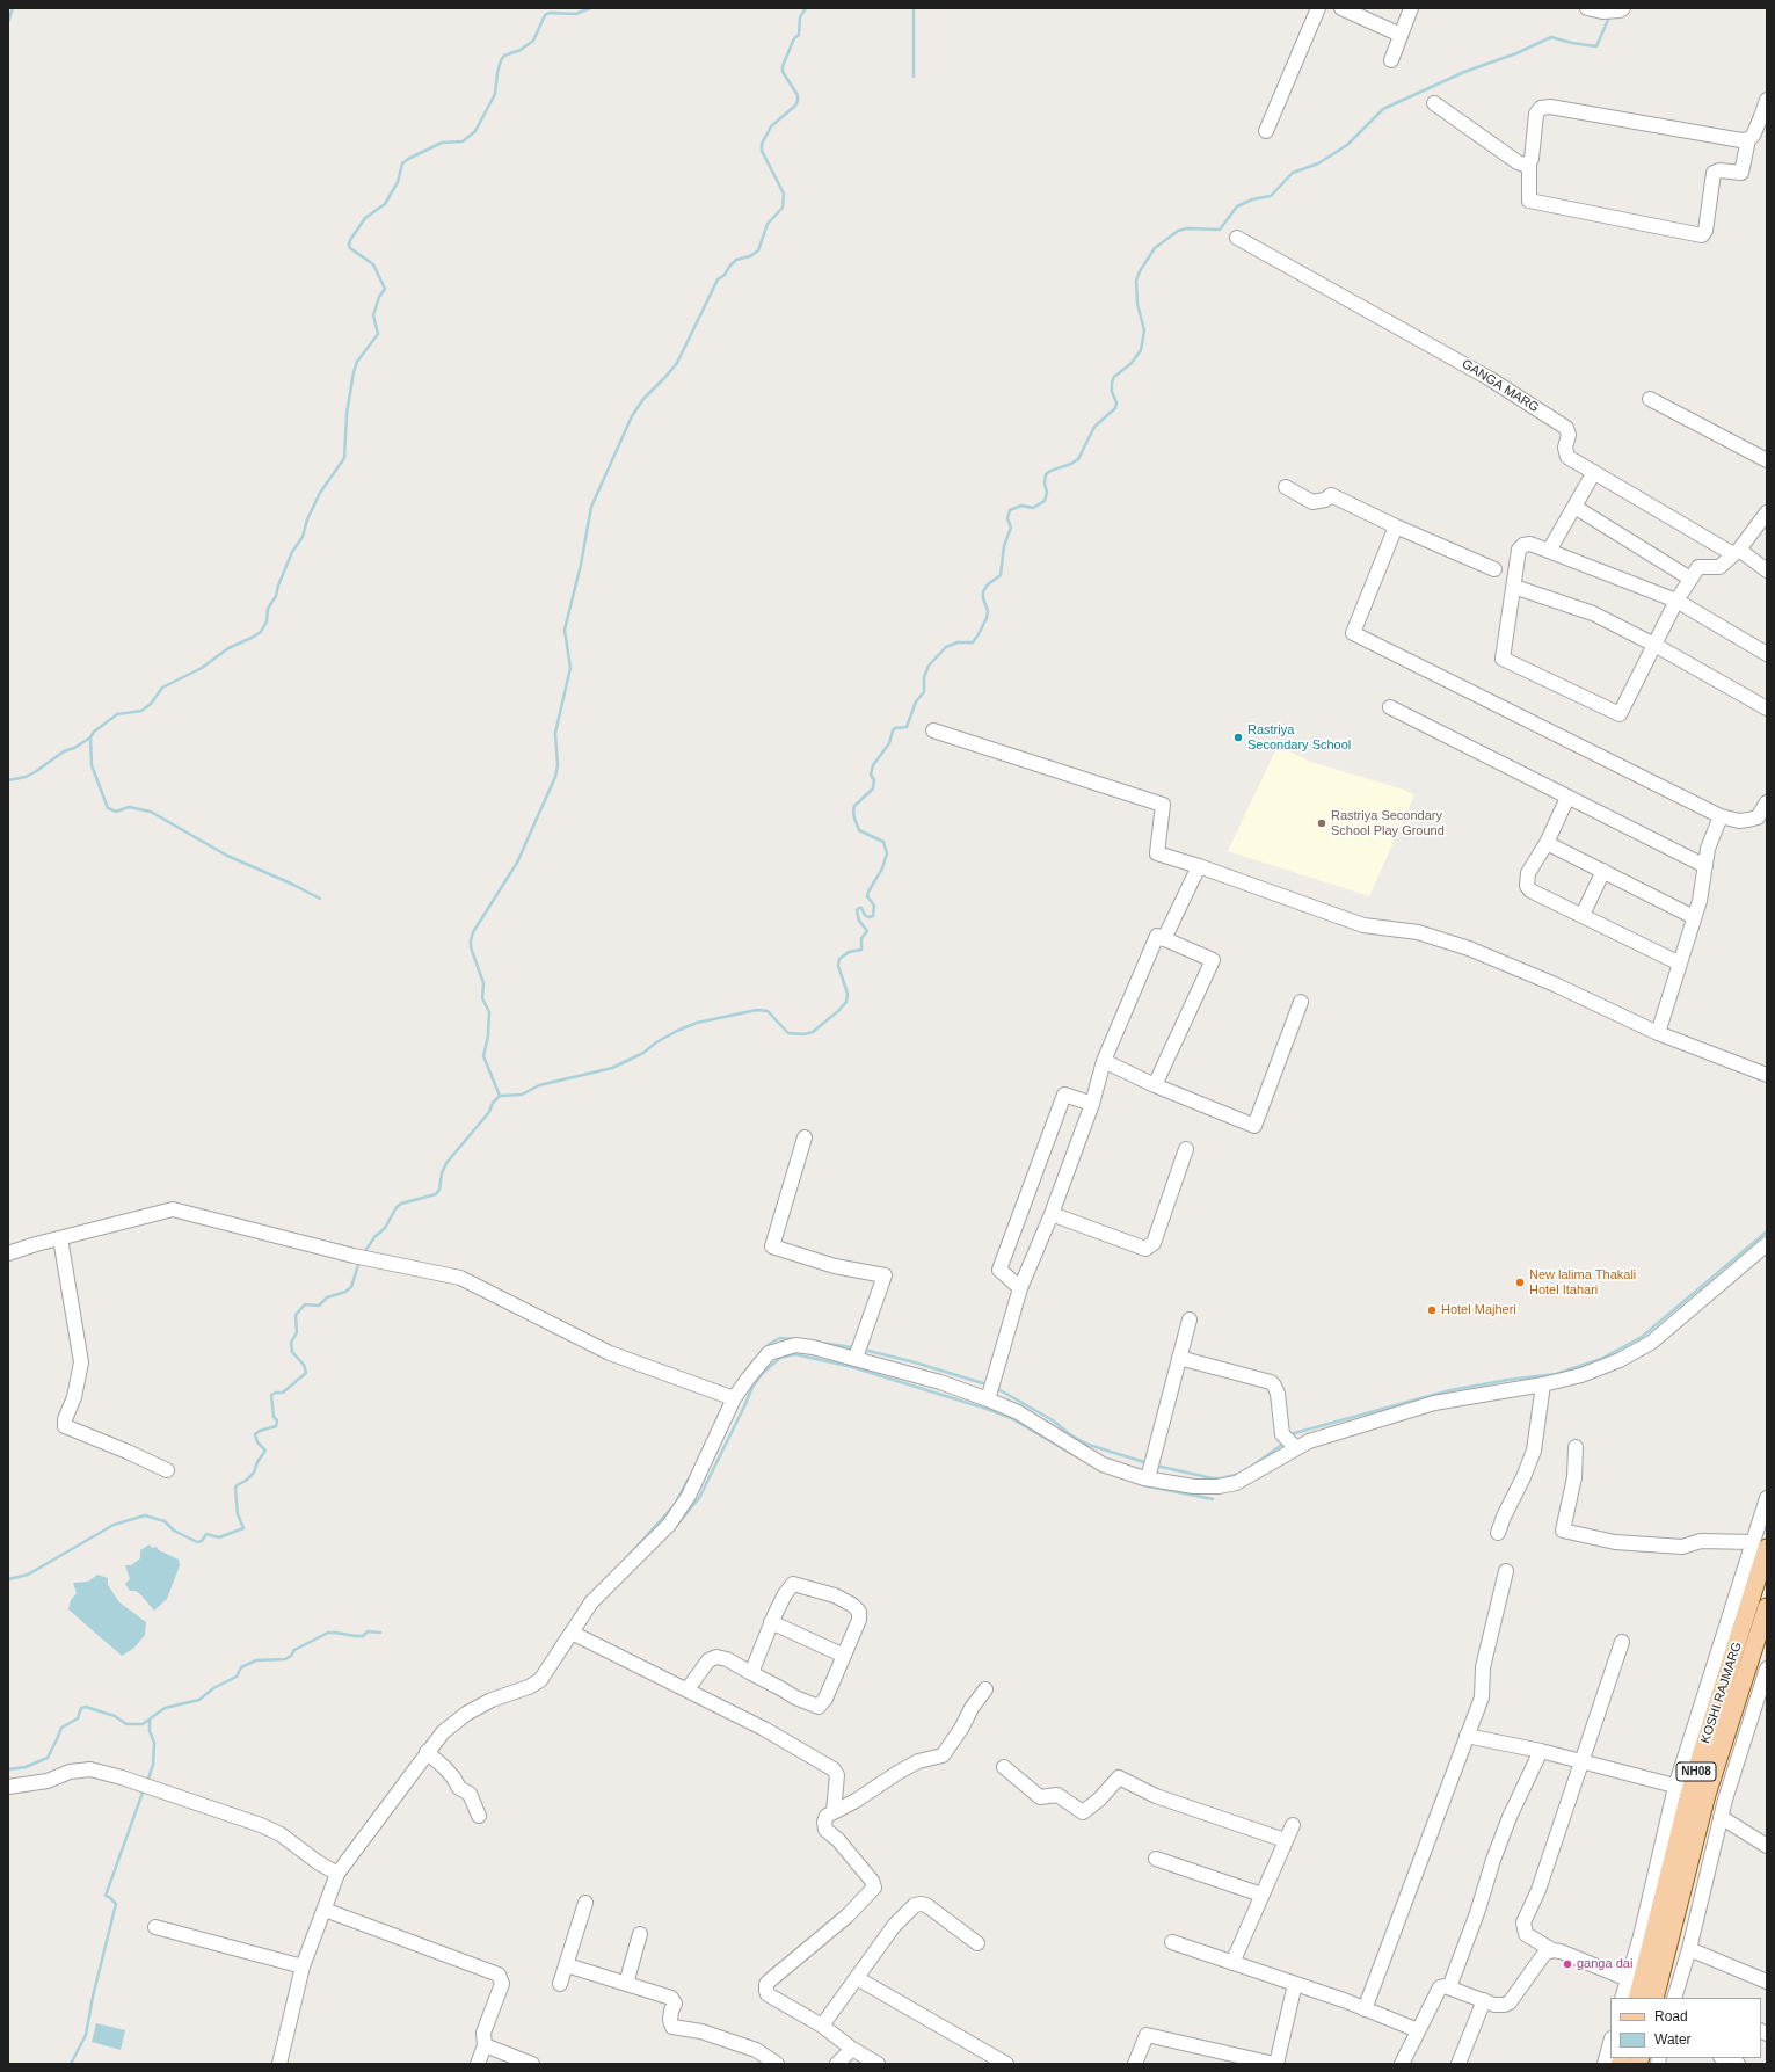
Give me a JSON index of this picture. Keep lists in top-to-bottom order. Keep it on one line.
{"streets":{"main road":["KOSHI RAJMARG","NH08"],"street":["GANGA MARG"]},"places":["Rastriya Secondary School","Rastriya Secondary School Play Ground","New lalima Thakali Hotel Itahari","Hotel Majheri","ganga dai"],"legend":["Road","Water"]}
